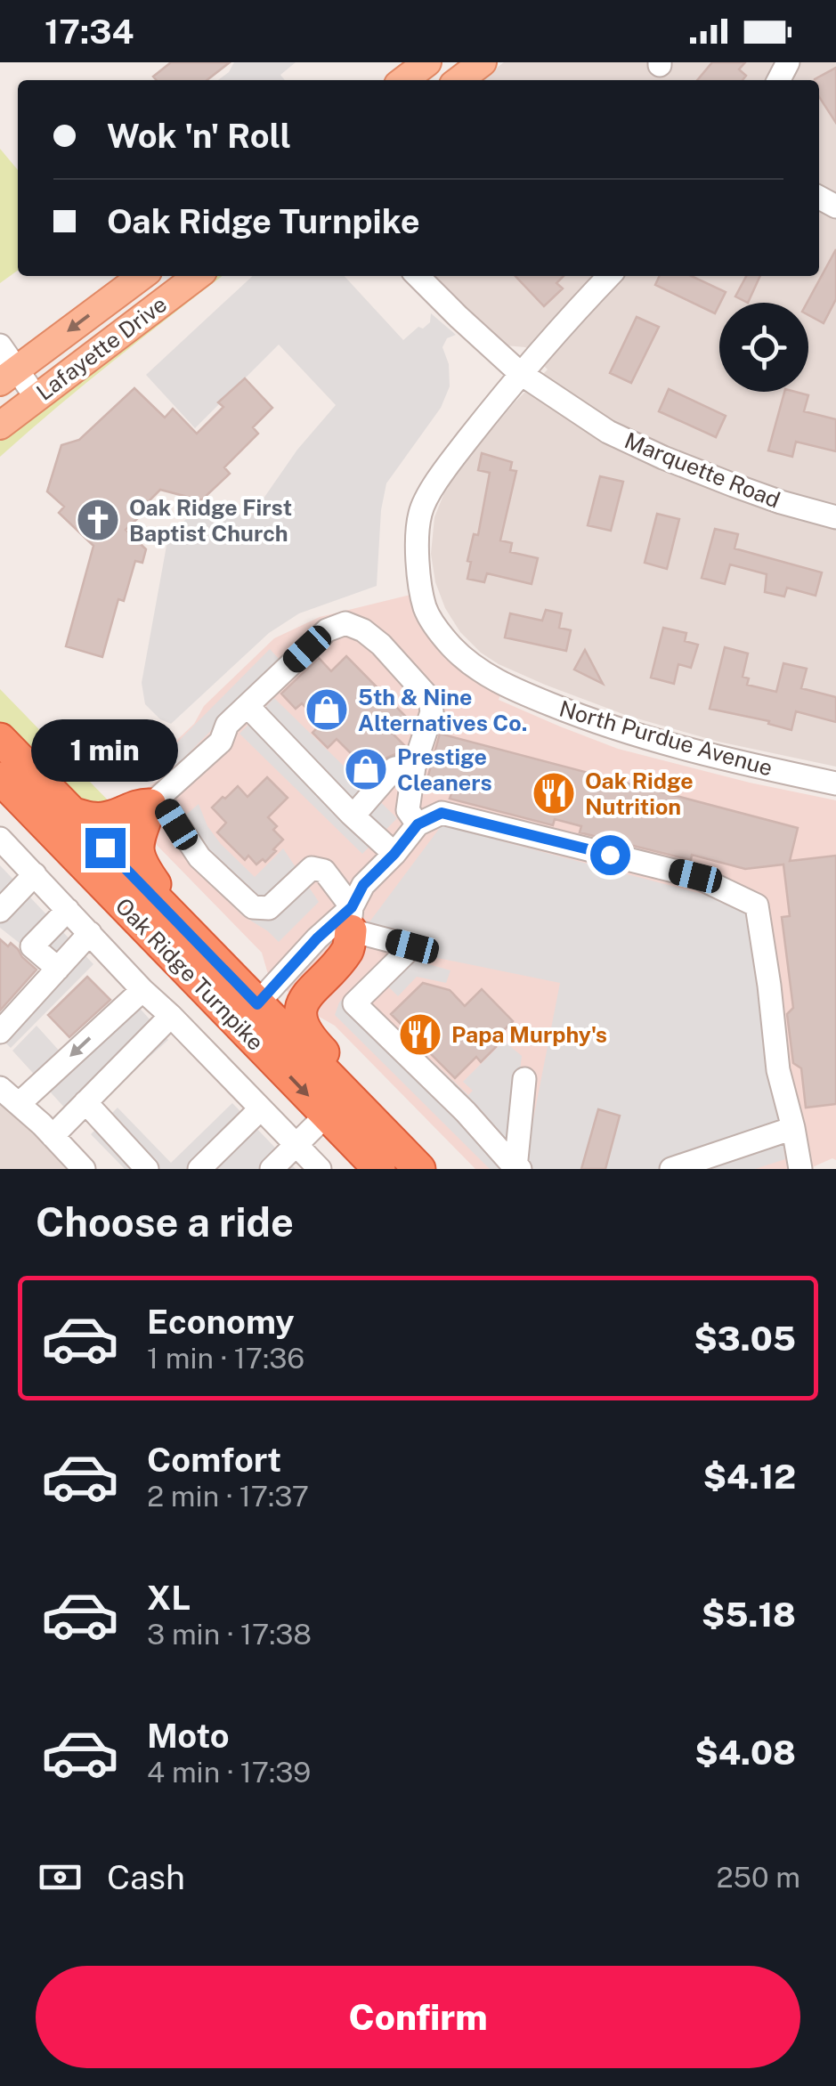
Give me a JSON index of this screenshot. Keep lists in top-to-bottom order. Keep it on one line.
{"streets":{"highway":["Oak Ridge Turnpike"],"main road":["Lafayette Drive"],"street":["Marquette Road","North Purdue Avenue"]},"crossings":[["Marquette Road","North Purdue Avenue"]],"places":{"church":["Oak Ridge First Baptist Church"],"shop":["5th & Nine Alternatives Co.","Prestige Cleaners"],"restaurant":["Oak Ridge Nutrition","Papa Murphy's"]},"page":{"status":"17:34","banner":["Wok 'n' Roll","Oak Ridge Turnpike"],"bubble":"1 min","heading":"Choose a ride","list":[{"name":"Economy","note":"1 min · 17:36","value":"$3.05"},{"name":"Comfort","note":"2 min · 17:37","value":"$4.12"},{"name":"XL","note":"3 min · 17:38","value":"$5.18"},{"name":"Moto","note":"4 min · 17:39","value":"$4.08"}],"pay":["Cash","250 m"],"buttons":"Confirm"}}
